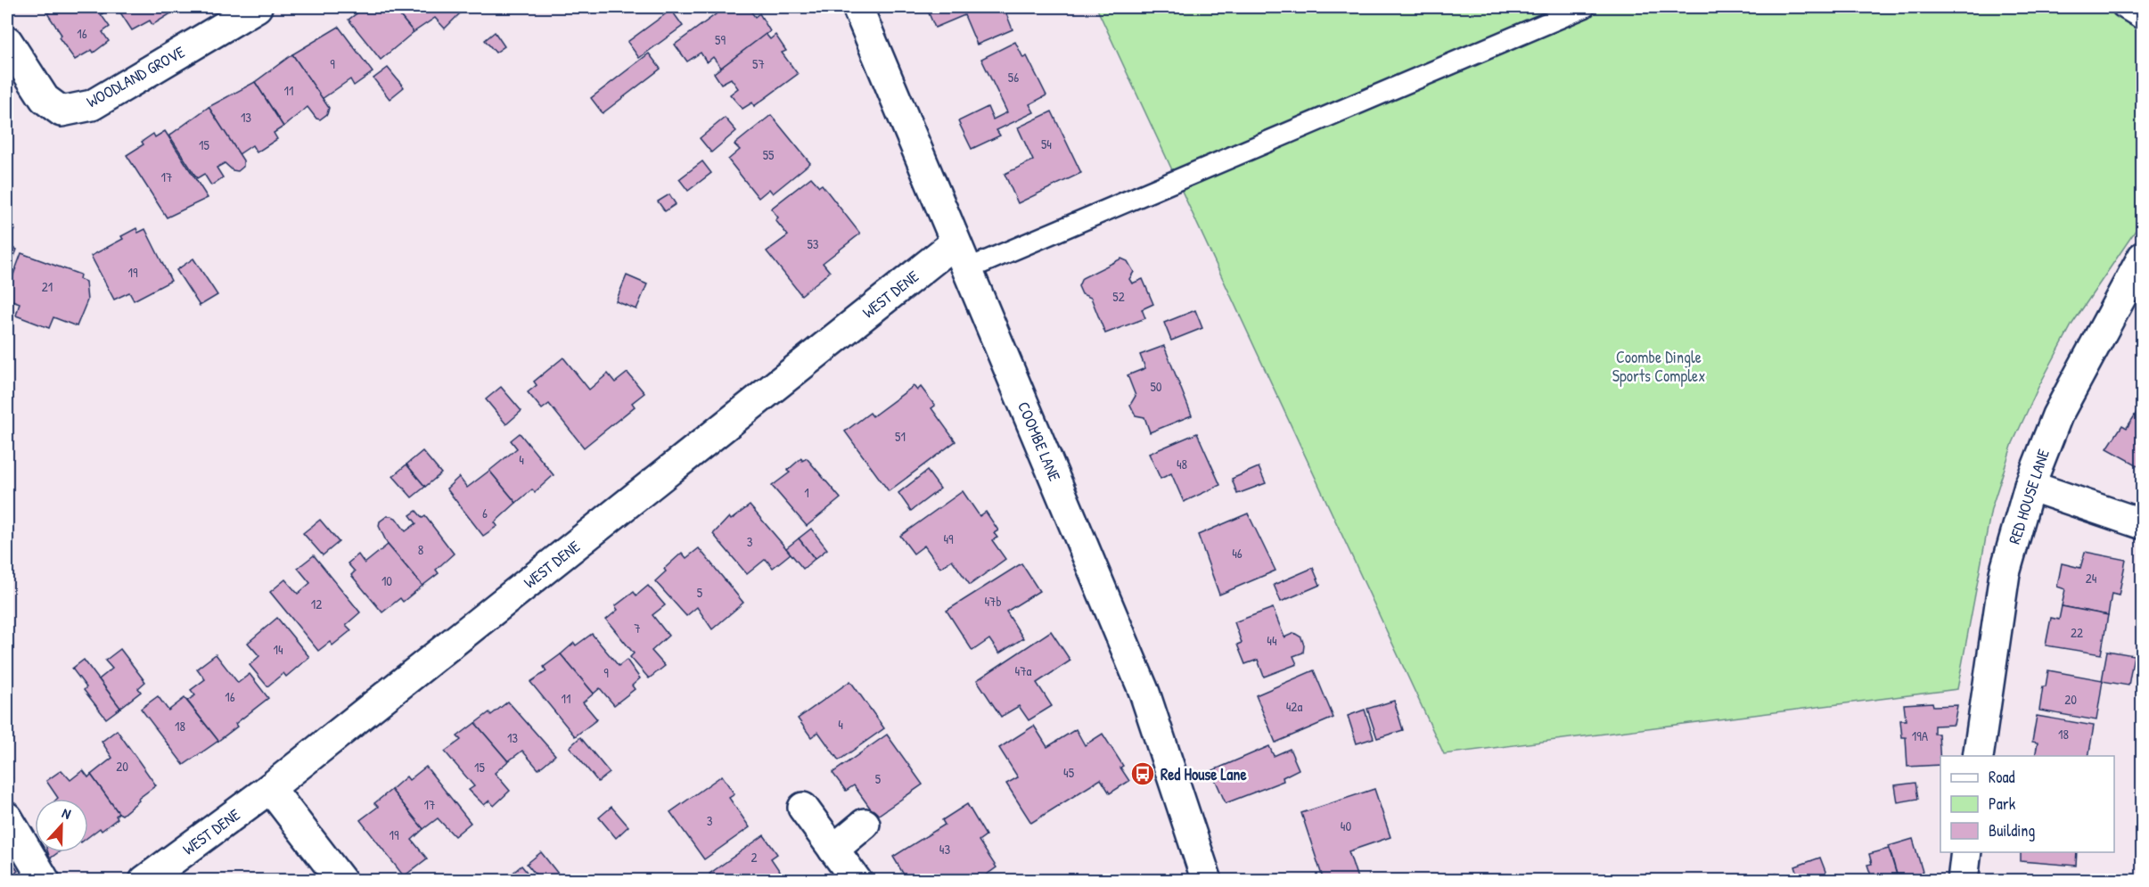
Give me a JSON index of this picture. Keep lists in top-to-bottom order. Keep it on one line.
{"streets":{"street":["WOODLAND GROVE","WEST DENE","COOMBE LANE","RED HOUSE LANE"]},"crossings":[["WEST DENE","COOMBE LANE"]],"parks":["Coombe Dingle Sports Complex"],"places":{"bus stop":["Red House Lane"]},"house_numbers":["16","59","9","57","56","11","13","54","15","55","17","53","19","21","52","50","51","4","48","1","6","49","3","8","46","24","10","5","47b","12","7","22","44","14","47a","9","16","11","20","42a","4","18","18","19A","13","20","15","45","5","17","3","40","19","43","2"],"legend":["Road","Park","Building"],"north":"top"}
